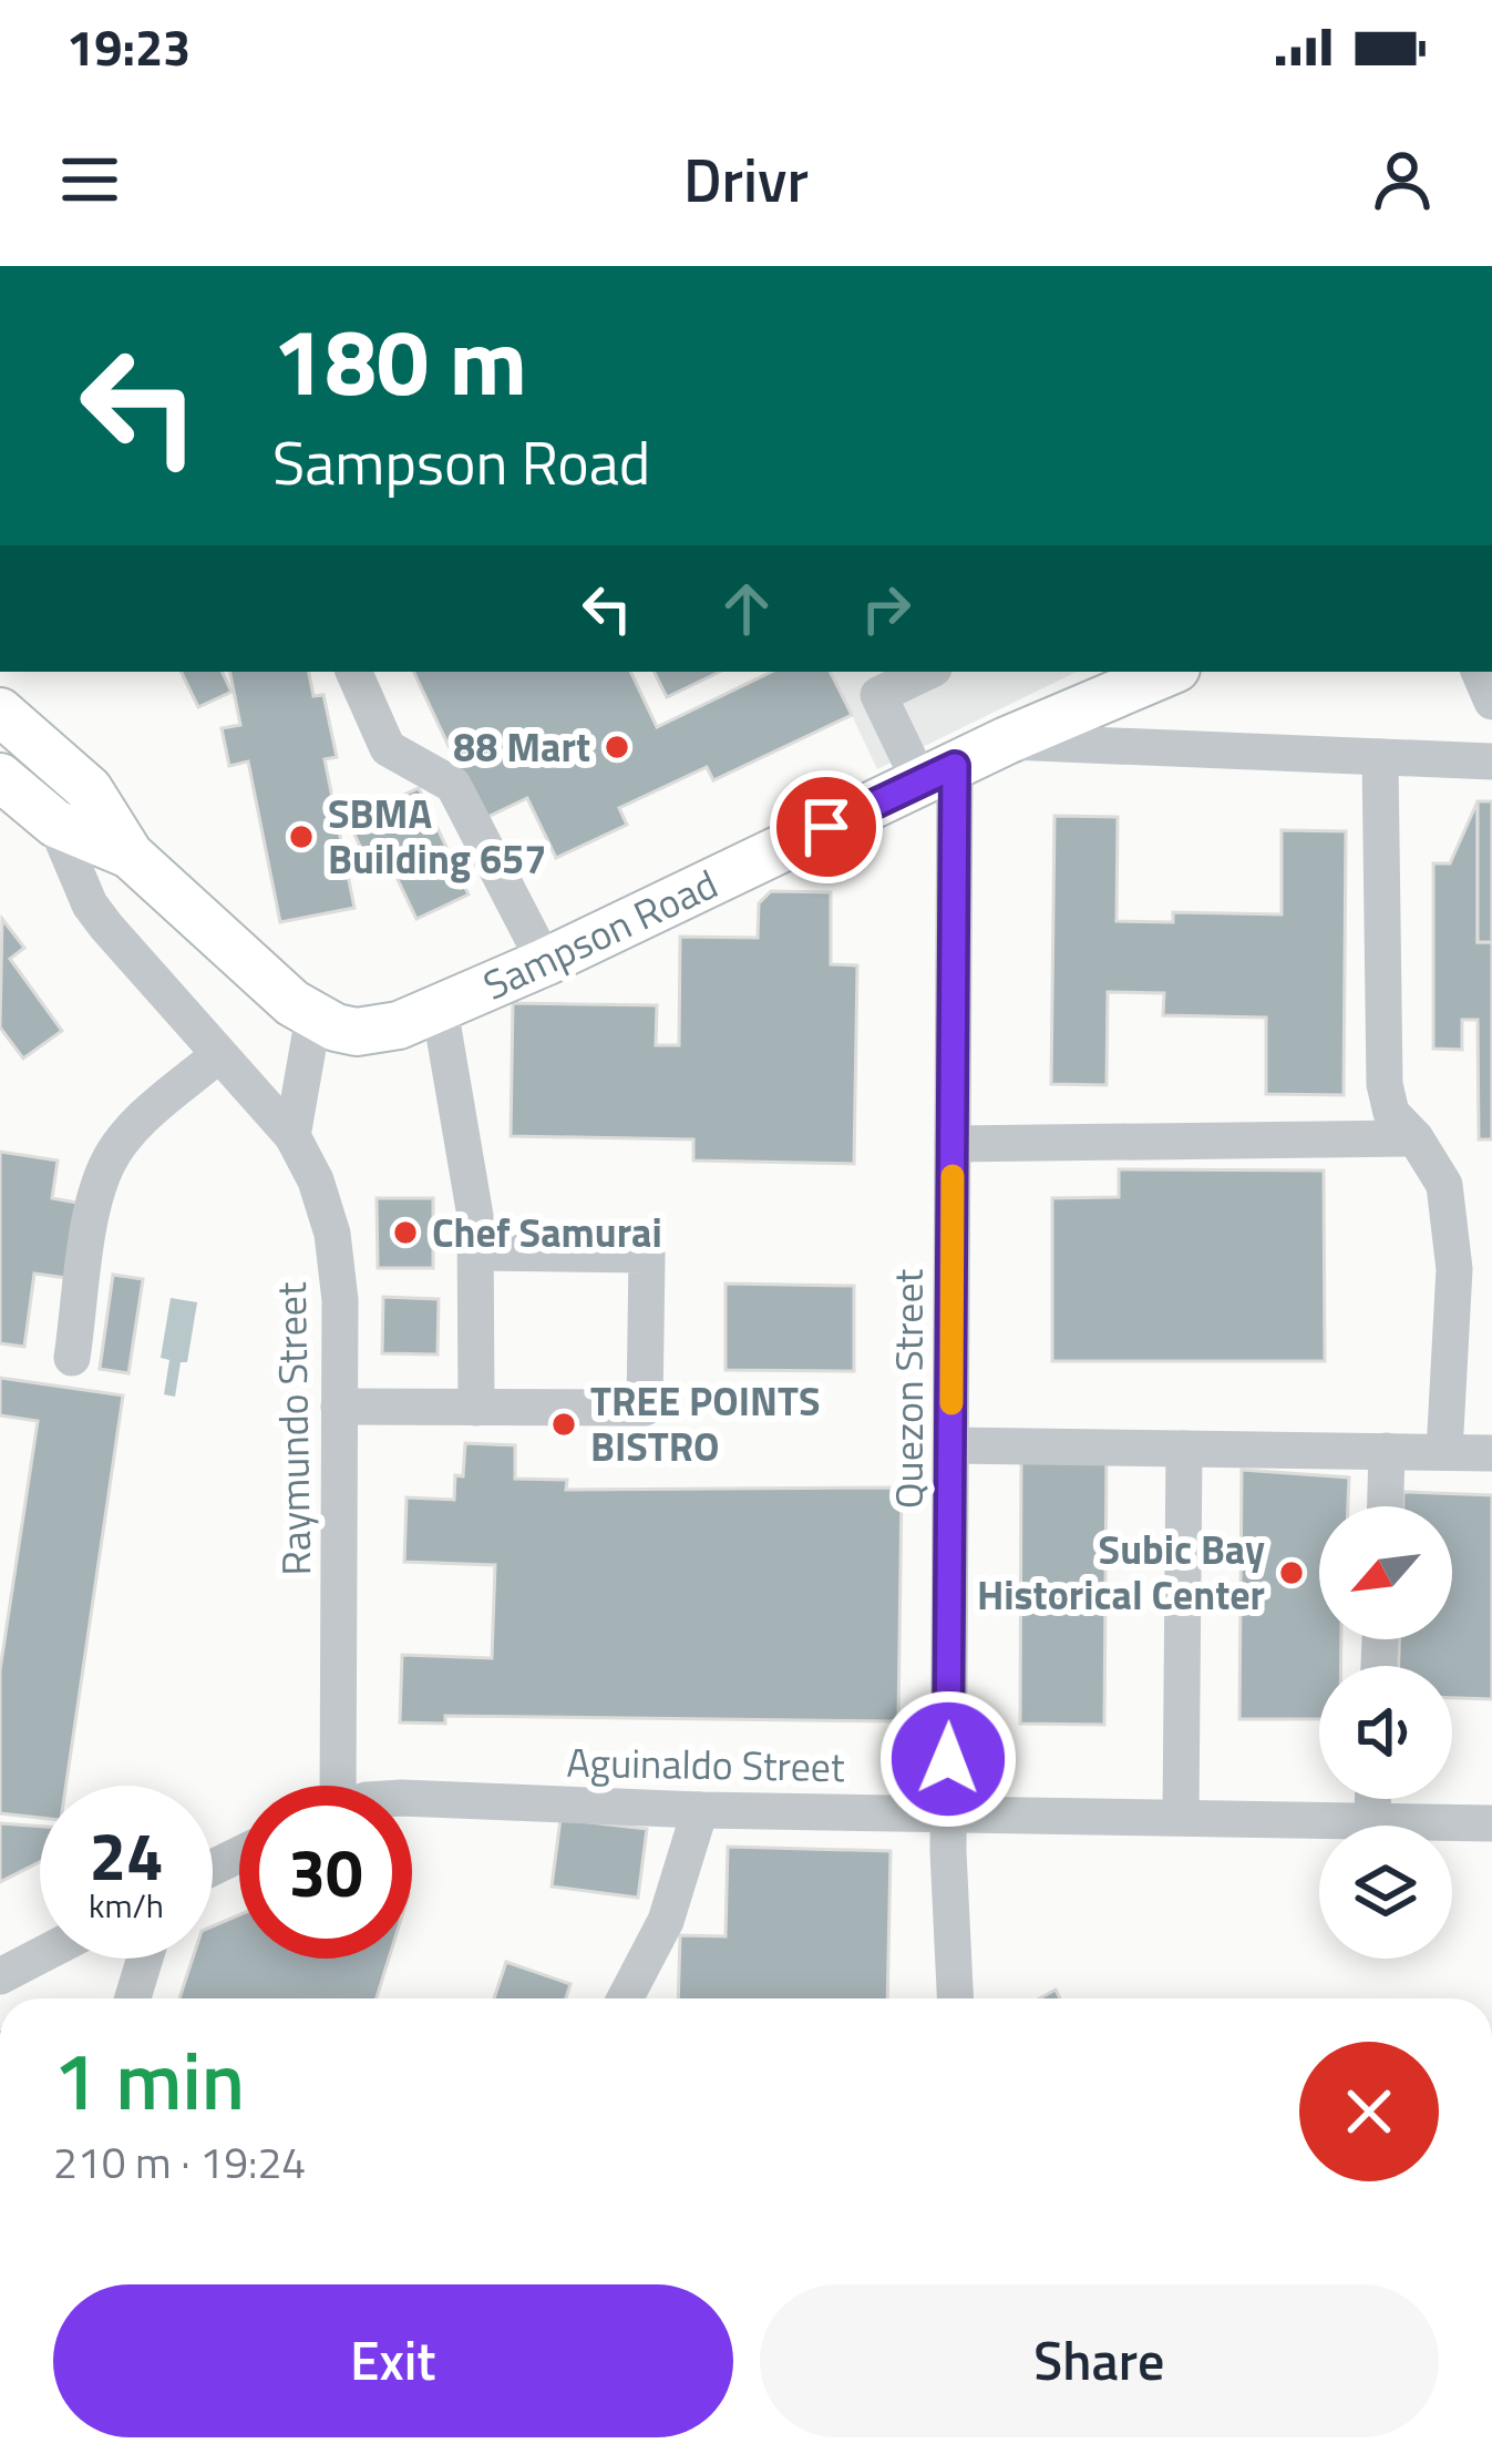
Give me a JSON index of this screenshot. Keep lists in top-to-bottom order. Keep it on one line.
{"streets":{"main road":["Sampson Road"],"street":["Quezon Street","Raymundo Street","Aguinaldo Street"]},"crossings":[["Sampson Road","Quezon Street"],["Sampson Road","Raymundo Street"],["Quezon Street","Aguinaldo Street"]],"places":["88 Mart","SBMA Building 657","Chef Samurai","TREE POINTS BISTRO","Subic Bay Historical Center"],"north":"bottom left","page":{"status":"19:23","header":"Drivr","turn":["180 m","Sampson Road"],"speed":"24 km/h","limit":"30","heading":["1 min","210 m · 19:24"],"buttons":["Exit","Share"]}}
